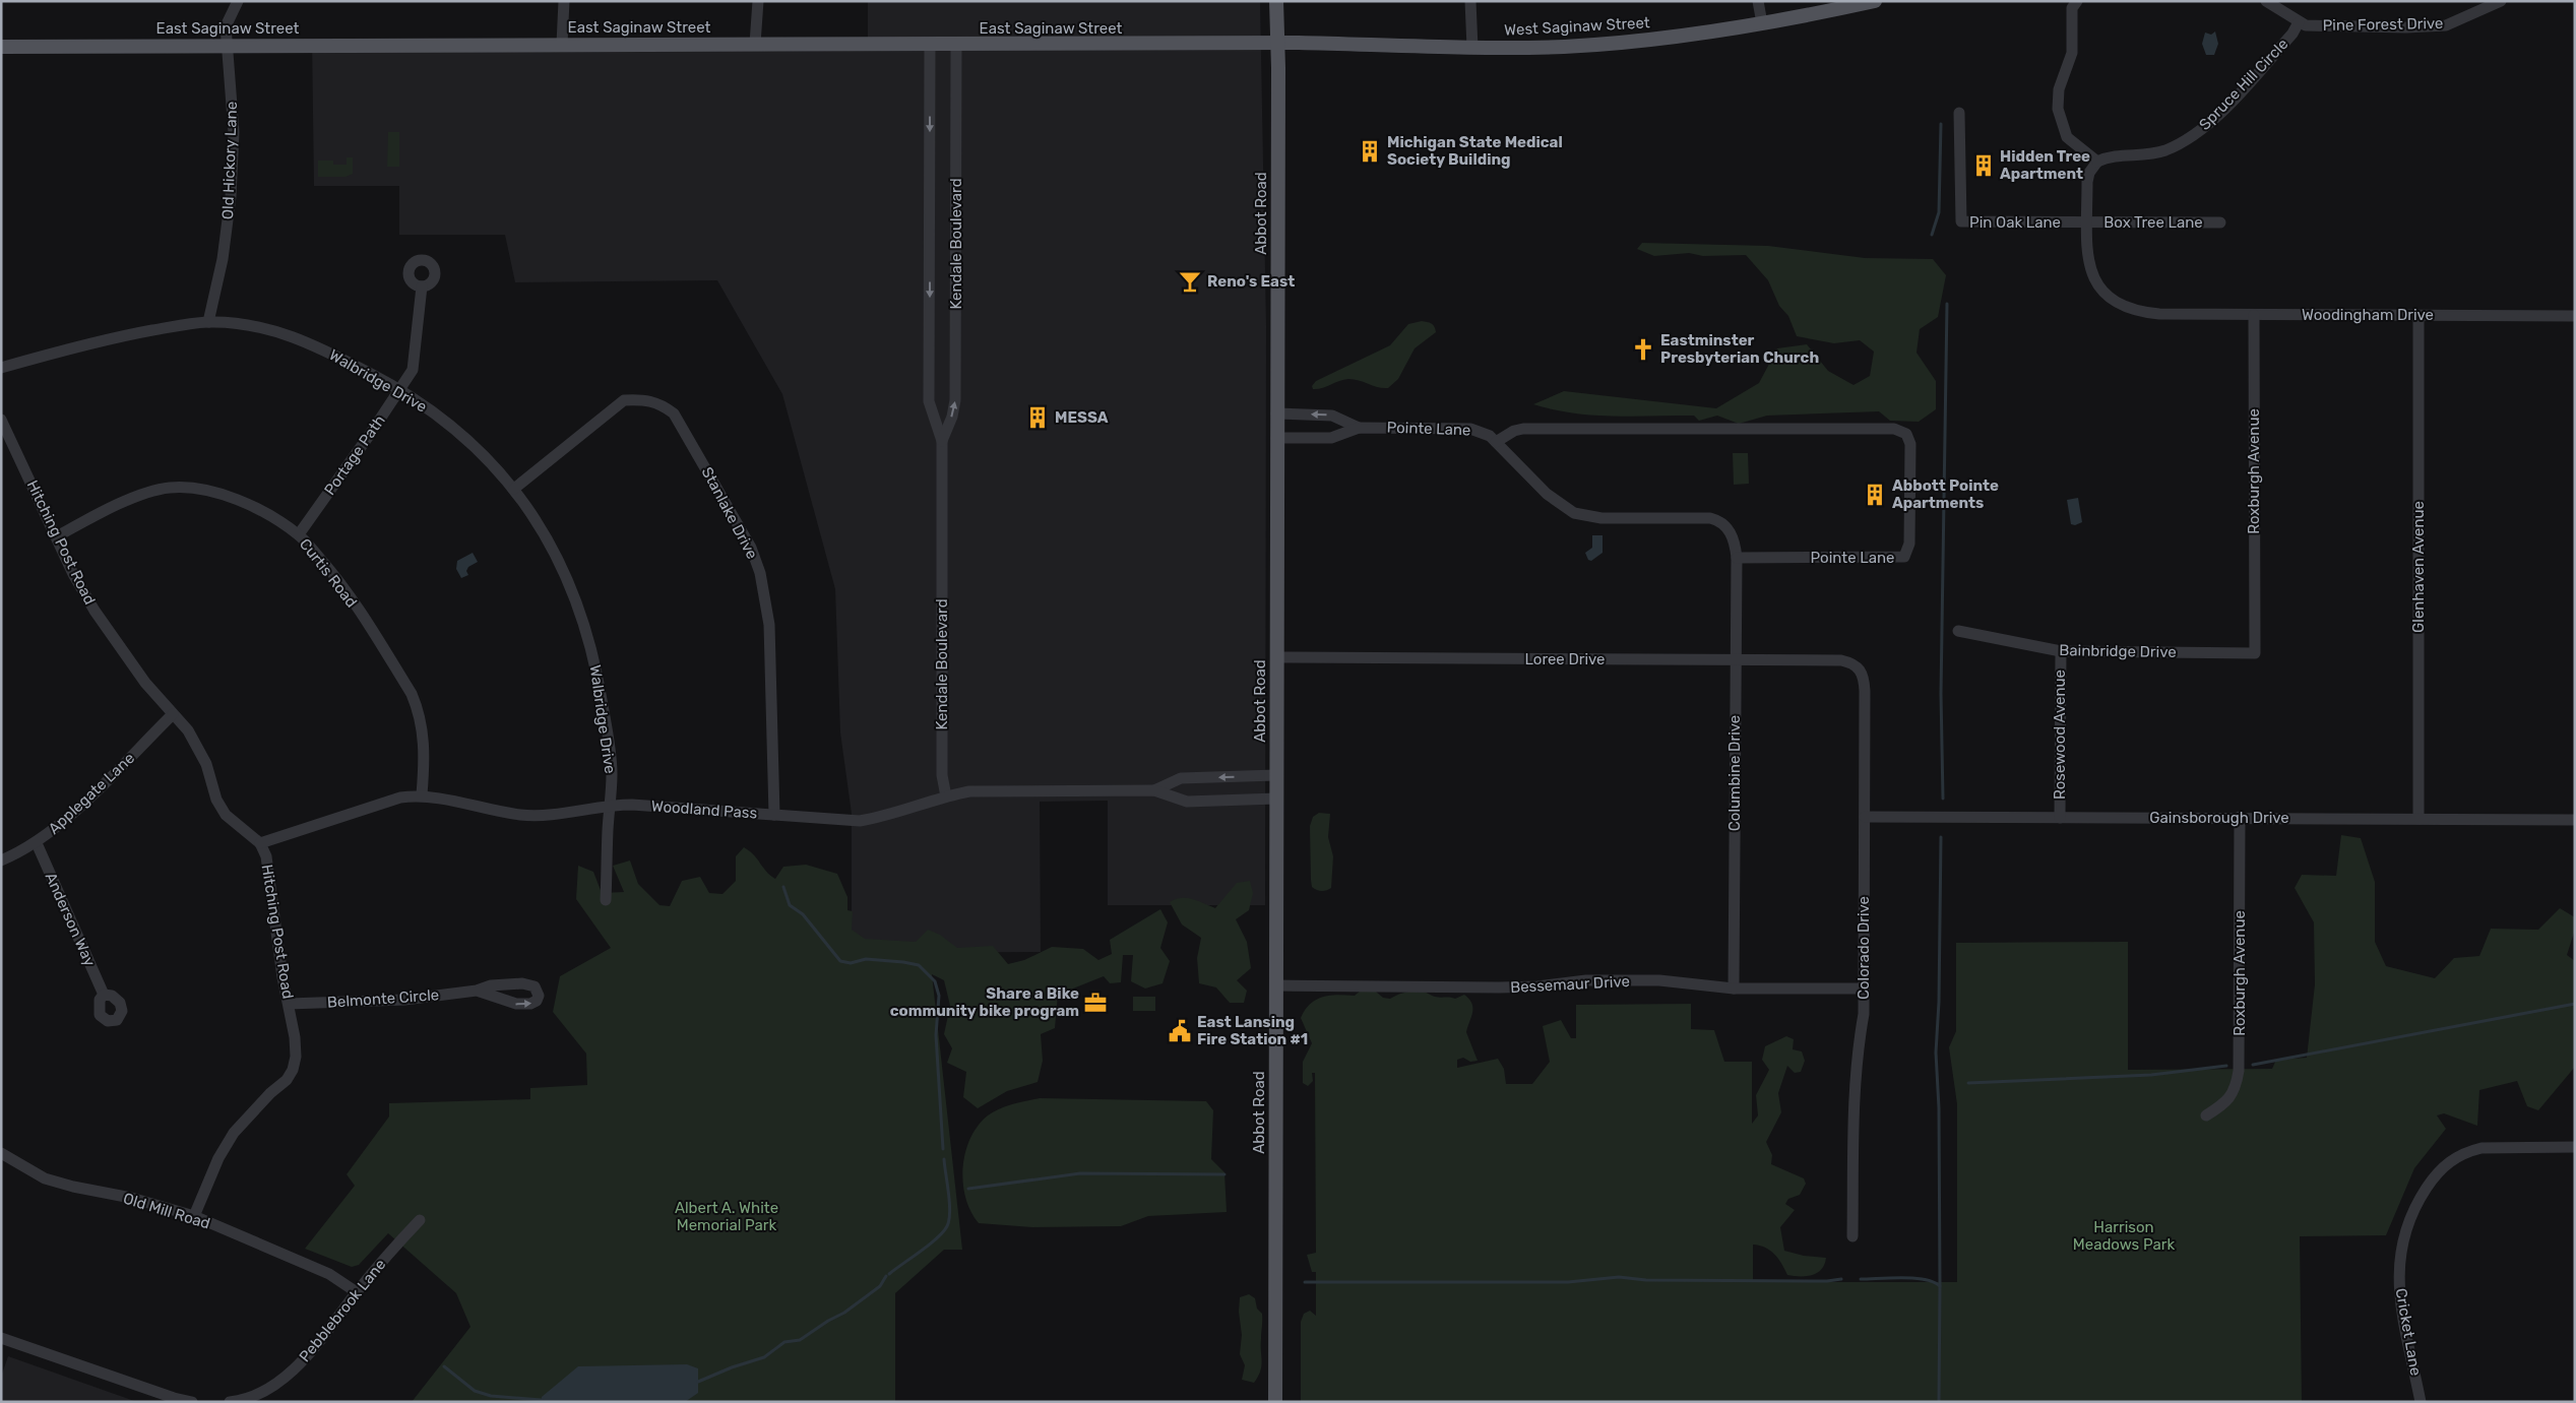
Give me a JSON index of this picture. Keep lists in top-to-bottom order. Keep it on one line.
{"streets":{"main road":["West Saginaw Street","East Saginaw Street","Abbot Road"],"street":["Pine Forest Drive","Spruce Hill Circle","Old Hickory Lane","Pin Oak Lane","Box Tree Lane","Kendale Boulevard","Woodingham Drive","Walbridge Drive","Pointe Lane","Portage Path","Roxburgh Avenue","Stanlake Drive","Hitching Post Road","Glenhaven Avenue","Curtis Road","Bainbridge Drive","Loree Drive","Rosewood Avenue","Columbine Drive","Applegate Lane","Woodland Pass","Gainsborough Drive","Anderson Way","Colorado Drive","Bessemaur Drive","Belmonte Circle","Old Mill Road","Pebblebrook Lane","Cricket Lane"]},"crossings":[["Pine Forest Drive","Spruce Hill Circle"],["West Saginaw Street","East Saginaw Street"],["West Saginaw Street","Abbot Road"],["East Saginaw Street","Old Hickory Lane"],["East Saginaw Street","Abbot Road"],["East Saginaw Street","Kendale Boulevard"],["Spruce Hill Circle","Woodingham Drive"],["Old Hickory Lane","Walbridge Drive"],["Abbot Road","Loree Drive"],["Abbot Road","Woodland Pass"],["Abbot Road","Bessemaur Drive"],["Pin Oak Lane","Box Tree Lane"],["Pin Oak Lane","Woodingham Drive"],["Box Tree Lane","Woodingham Drive"],["Kendale Boulevard","Woodland Pass"],["Woodingham Drive","Roxburgh Avenue"],["Woodingham Drive","Glenhaven Avenue"],["Walbridge Drive","Portage Path"],["Walbridge Drive","Stanlake Drive"],["Walbridge Drive","Woodland Pass"],["Pointe Lane","Columbine Drive"],["Portage Path","Curtis Road"],["Roxburgh Avenue","Bainbridge Drive"],["Roxburgh Avenue","Gainsborough Drive"],["Stanlake Drive","Woodland Pass"],["Hitching Post Road","Curtis Road"],["Hitching Post Road","Applegate Lane"],["Hitching Post Road","Woodland Pass"],["Hitching Post Road","Belmonte Circle"],["Hitching Post Road","Old Mill Road"],["Glenhaven Avenue","Gainsborough Drive"],["Curtis Road","Woodland Pass"],["Bainbridge Drive","Rosewood Avenue"],["Loree Drive","Columbine Drive"],["Loree Drive","Colorado Drive"],["Rosewood Avenue","Gainsborough Drive"],["Columbine Drive","Bessemaur Drive"],["Applegate Lane","Anderson Way"],["Gainsborough Drive","Colorado Drive"],["Colorado Drive","Bessemaur Drive"],["Old Mill Road","Pebblebrook Lane"]],"parks":["Albert A. White Memorial Park","Harrison Meadows Park"],"places":{"building":["Michigan State Medical Society Building","Hidden Tree Apartment","MESSA","Abbott Pointe Apartments"],"bar":["Reno's East"],"church":["Eastminster Presbyterian Church"],"office":["Share a Bike community bike program"],"public building":["East Lansing Fire Station #1"]}}
